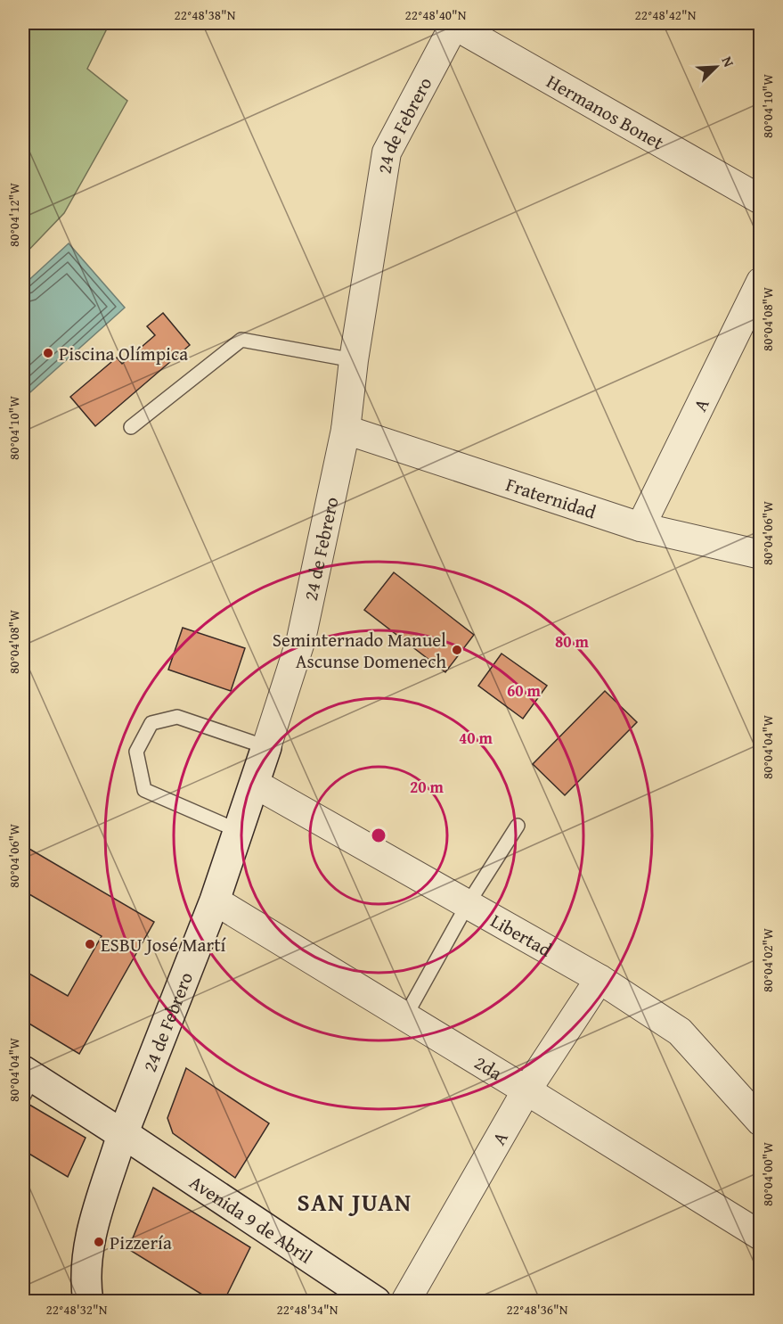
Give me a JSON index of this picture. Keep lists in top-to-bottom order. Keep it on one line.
{"streets":{"street":["Hermanos Bonet","24 de Febrero","A","Fraternidad","Libertad","2da","Avenida 9 de Abril"]},"crossings":[["Hermanos Bonet","24 de Febrero"],["24 de Febrero","Fraternidad"],["24 de Febrero","Libertad"],["24 de Febrero","2da"],["24 de Febrero","Avenida 9 de Abril"],["A","Fraternidad"],["A","Libertad"],["A","2da"]],"districts":["SAN JUAN"],"places":["Piscina Olímpica","Seminternado Manuel Ascunse Domenech","ESBU José Martí","Pizzería"],"north":"top right","coordinates":["22°48'38\"N","22°48'40\"N","22°48'42\"N","80°04'10\"W","80°04'12\"W","80°04'08\"W","80°04'06\"W","80°04'04\"W","80°04'02\"W","80°04'00\"W","22°48'32\"N","22°48'34\"N","22°48'36\"N"],"rings":["80 m","60 m","40 m","20 m"]}
